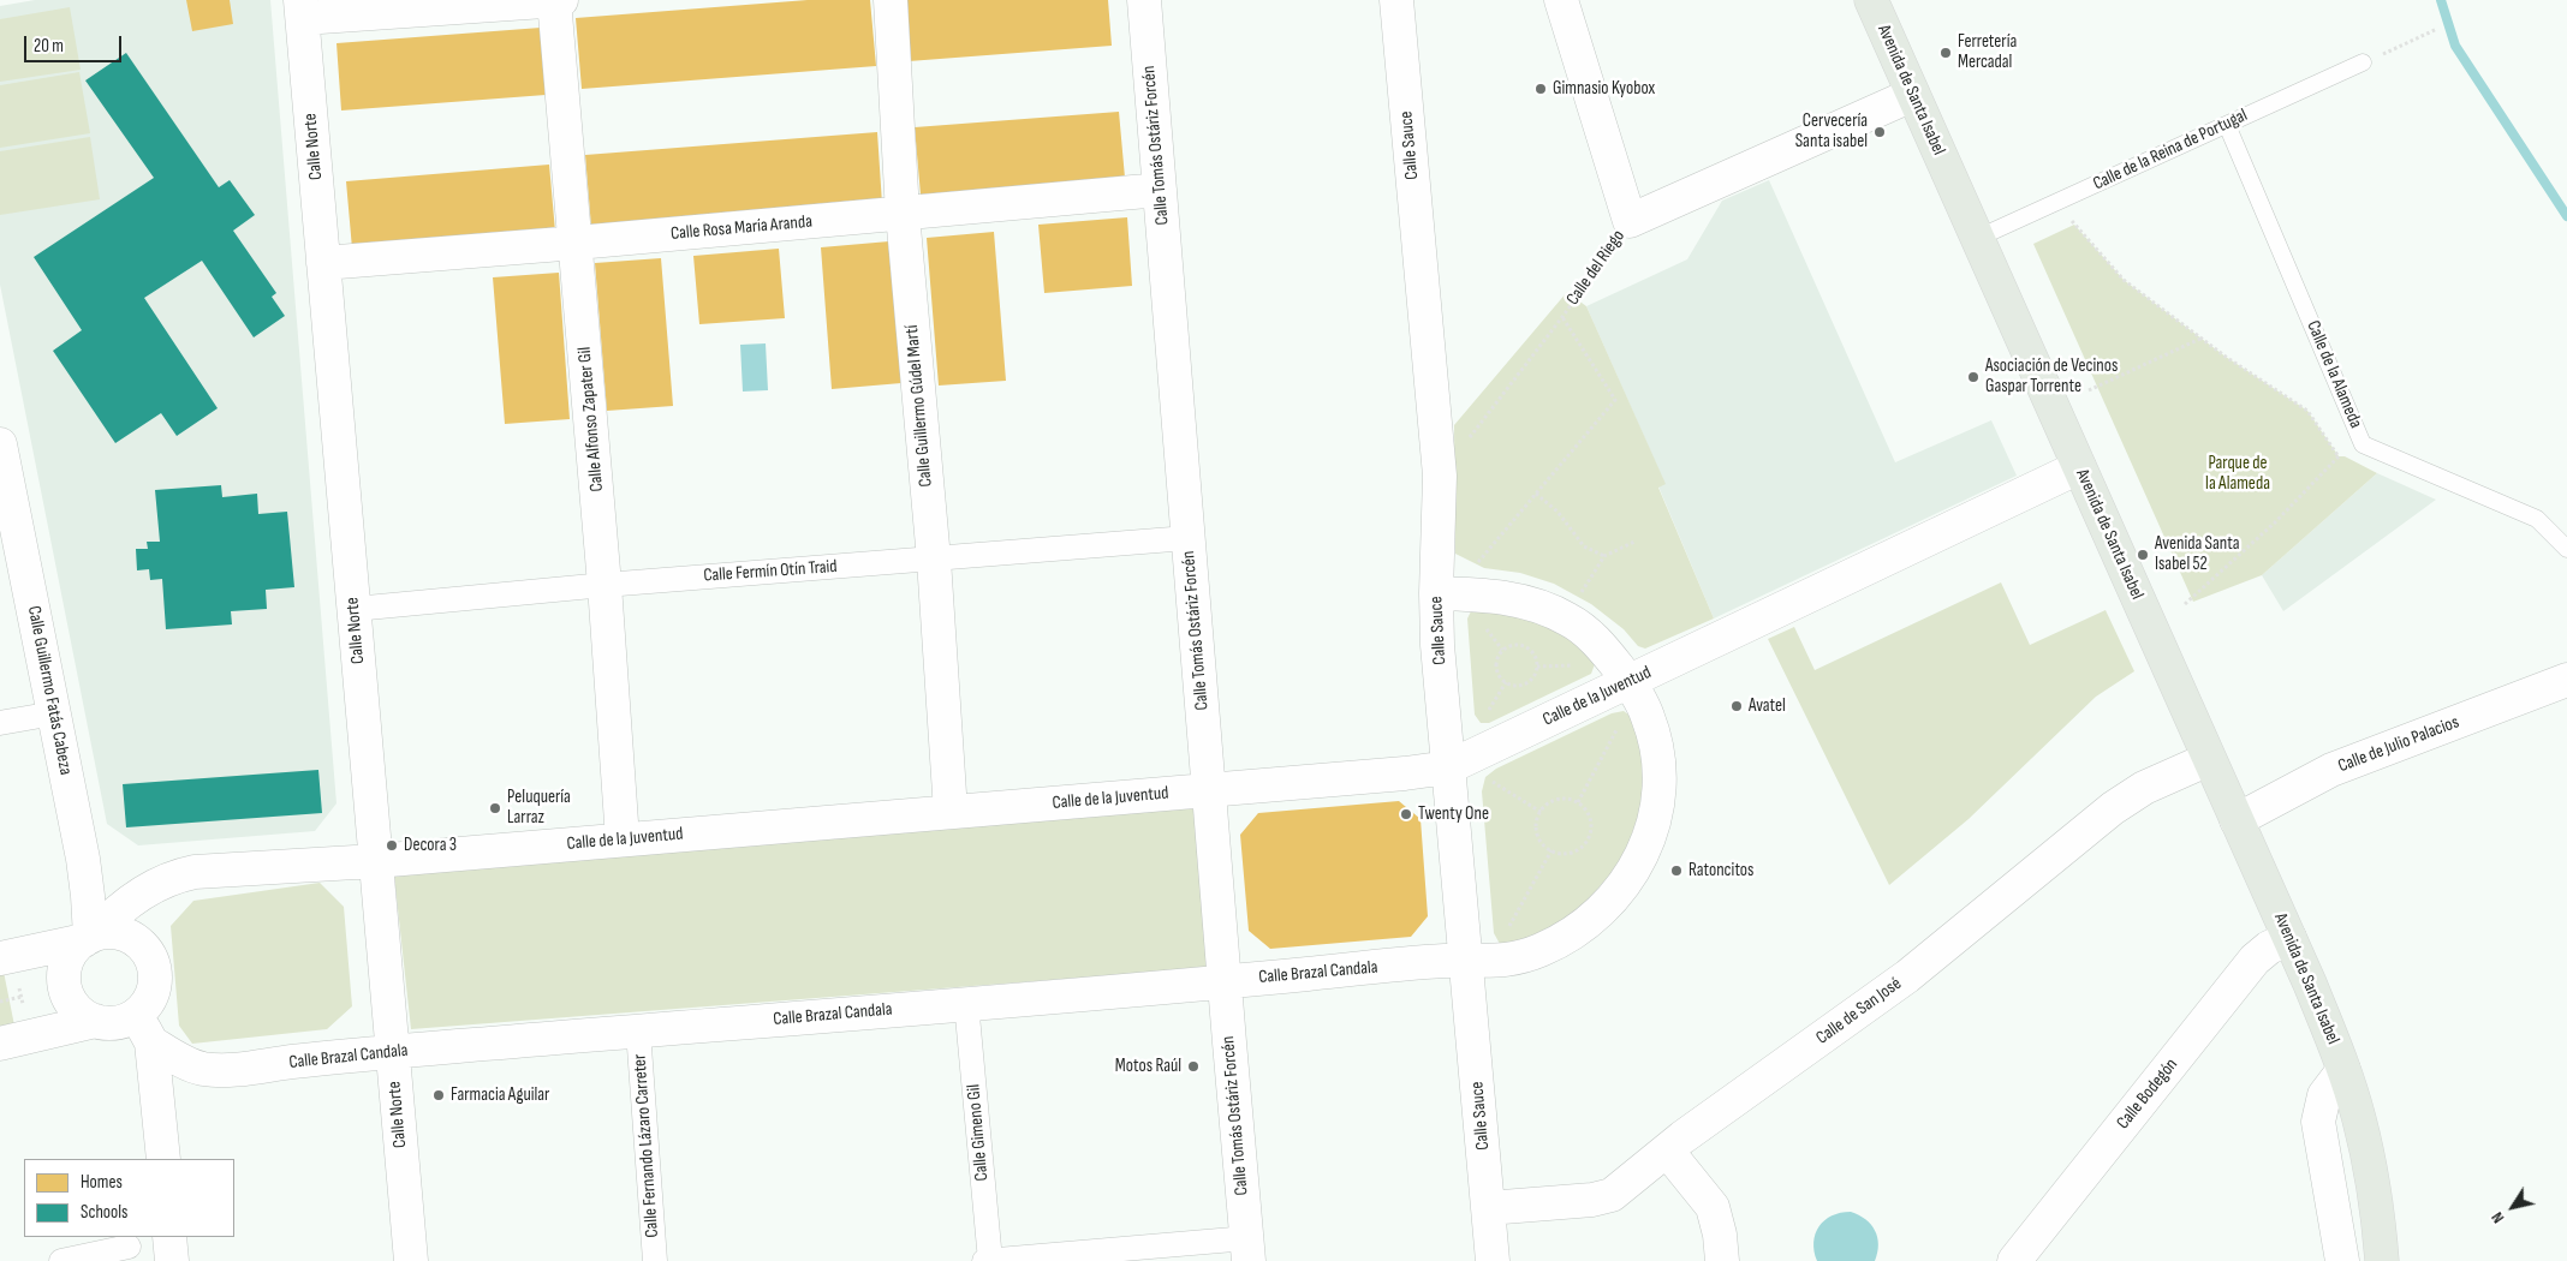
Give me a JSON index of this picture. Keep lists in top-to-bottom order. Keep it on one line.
{"streets":{"main road":["Avenida de Santa Isabel"],"street":["Calle Tomás Ostáriz Forcén","Calle Sauce","Calle Norte","Calle Rosa María Aranda","Calle del Riego","Calle Guillermo Gúdel Martí","Calle Alfonso Zapater Gil","Calle Fermín Otín Traid","Calle Guillermo Fatás Cabeza","Calle de la Juventud","Calle de Julio Palacios","Calle Brazal Candala","Calle de San José","Calle Bodegón","Calle Gimeno Gil","Calle Fernando Lázaro Carreter"],"lane":["Calle de la Reina de Portugal","Calle de la Alameda"]},"crossings":[["Avenida de Santa Isabel","Calle de la Reina de Portugal"],["Avenida de Santa Isabel","Calle del Riego"],["Avenida de Santa Isabel","Calle de la Juventud"],["Avenida de Santa Isabel","Calle de Julio Palacios"],["Avenida de Santa Isabel","Calle de San José"],["Avenida de Santa Isabel","Calle Bodegón"],["Calle Tomás Ostáriz Forcén","Calle Rosa María Aranda"],["Calle Tomás Ostáriz Forcén","Calle Fermín Otín Traid"],["Calle Tomás Ostáriz Forcén","Calle de la Juventud"],["Calle Tomás Ostáriz Forcén","Calle Brazal Candala"],["Calle Sauce","Calle del Riego"],["Calle Sauce","Calle de la Juventud"],["Calle Sauce","Calle Brazal Candala"],["Calle Sauce","Calle de San José"],["Calle Norte","Calle Rosa María Aranda"],["Calle Norte","Calle Fermín Otín Traid"],["Calle Norte","Calle de la Juventud"],["Calle Norte","Calle Brazal Candala"],["Calle de la Reina de Portugal","Calle de la Alameda"],["Calle Rosa María Aranda","Calle Guillermo Gúdel Martí"],["Calle Rosa María Aranda","Calle Alfonso Zapater Gil"],["Calle Guillermo Gúdel Martí","Calle Fermín Otín Traid"],["Calle Guillermo Gúdel Martí","Calle de la Juventud"],["Calle Alfonso Zapater Gil","Calle Fermín Otín Traid"],["Calle Alfonso Zapater Gil","Calle de la Juventud"],["Calle Guillermo Fatás Cabeza","Calle de la Juventud"],["Calle Guillermo Fatás Cabeza","Calle Brazal Candala"],["Calle de la Juventud","Calle Brazal Candala"],["Calle Brazal Candala","Calle Gimeno Gil"],["Calle Brazal Candala","Calle Fernando Lázaro Carreter"]],"parks":["Parque de la Alameda"],"places":["Ferretería Mercadal","Gimnasio Kyobox","Cervecería Santa isabel","Asociación de Vecinos Gaspar Torrente","Avenida Santa Isabel 52","Avatel","Peluquería Larraz","Twenty One","Decora 3","Ratoncitos","Motos Raúl","Farmacia Aguilar"],"legend":["Homes","Schools"],"scale_bar":"20 m","north":"bottom left"}
